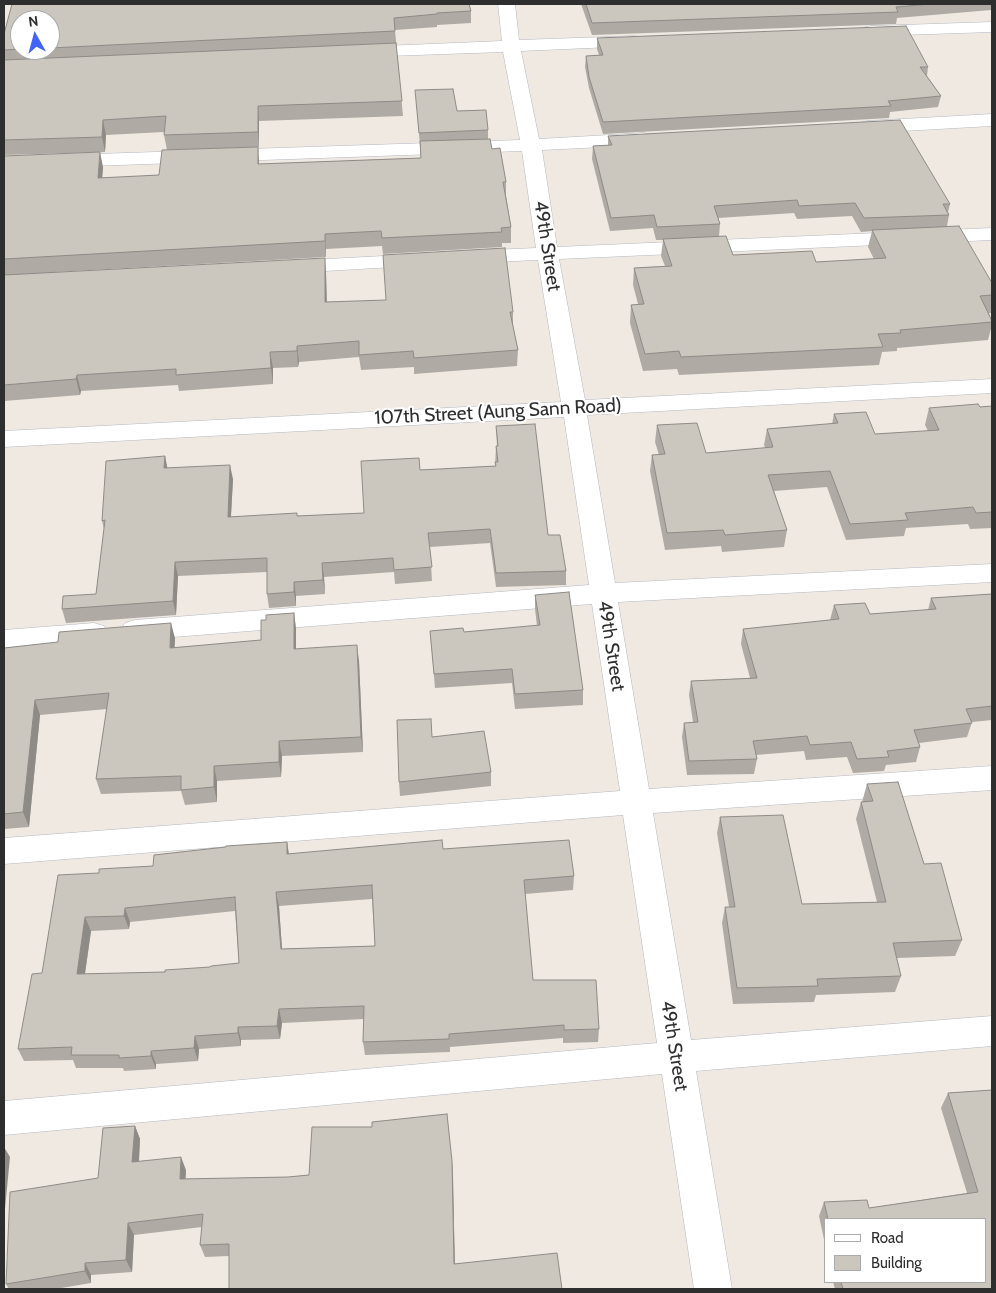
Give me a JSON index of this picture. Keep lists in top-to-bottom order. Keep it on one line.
{"streets":{"street":["49th Street","107th Street (Aung Sann Road)"]},"crossings":[["49th Street","107th Street (Aung Sann Road)"]],"legend":["Road","Building"],"north":"top"}
